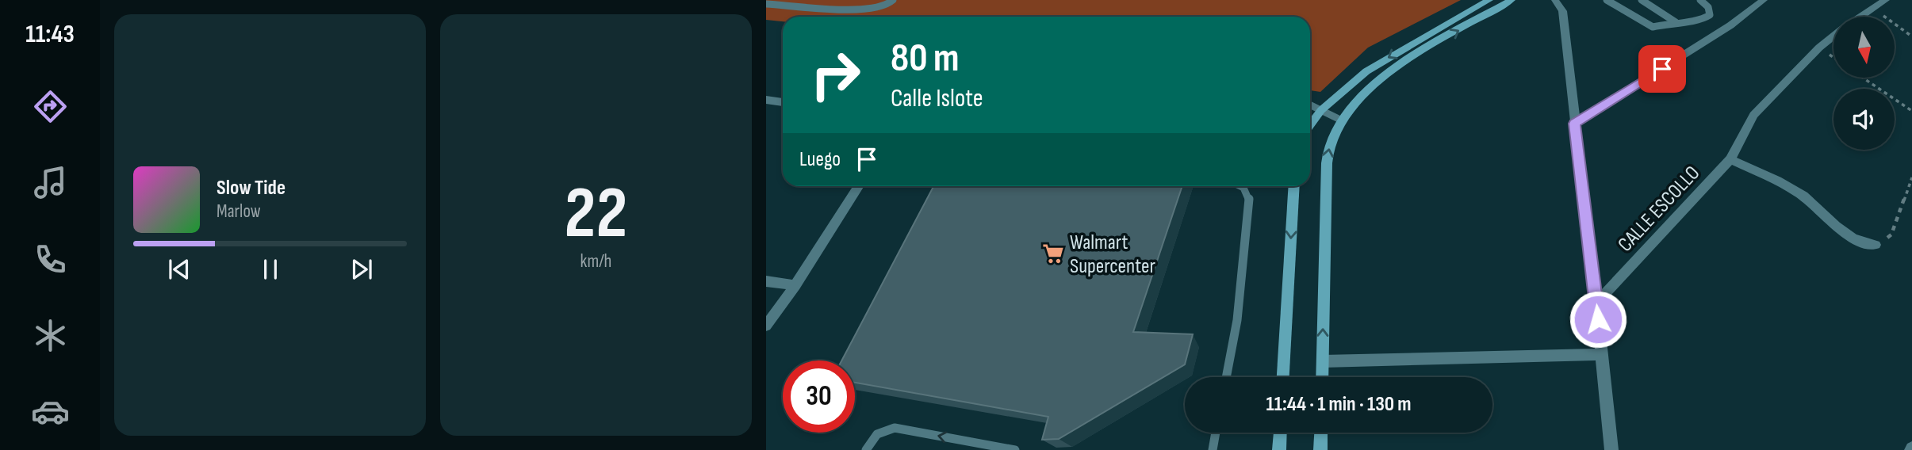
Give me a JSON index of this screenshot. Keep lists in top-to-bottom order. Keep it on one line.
{"streets":{"street":["CALLE ESCOLLO"]},"places":{"supermarket":["Walmart Supercenter"]},"north":"bottom","page":{"tabs":"11:43","tile":["22","km/h"],"turn":["80 m","Calle Islote"],"then":"Luego","song":["Slow Tide","Marlow"],"limit":"30","trip":"11:44 · 1 min · 130 m"}}
